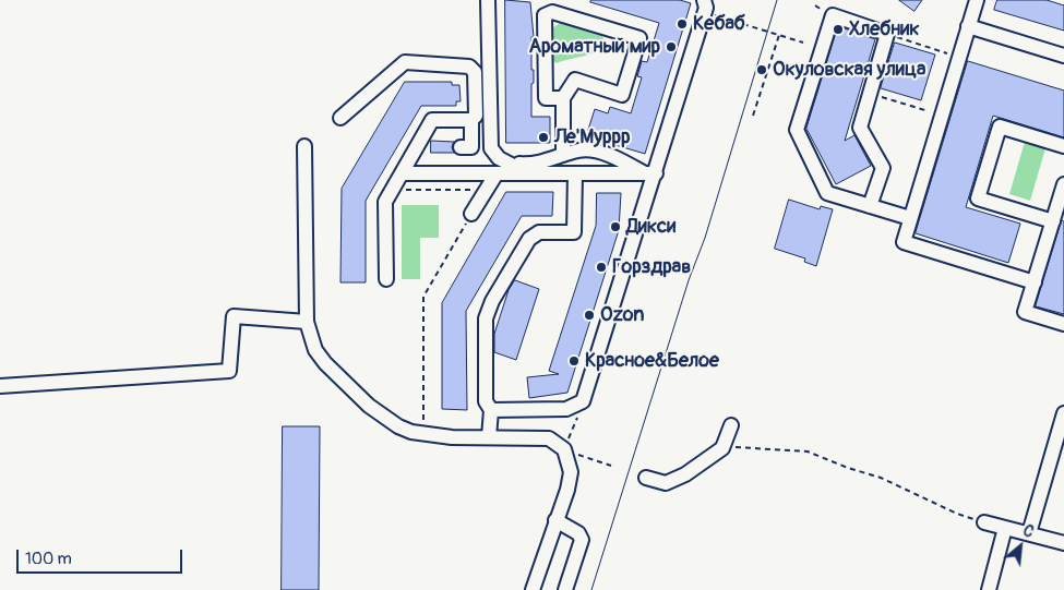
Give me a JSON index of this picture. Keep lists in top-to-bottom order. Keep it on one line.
{"places":["Кебаб","Хлебник","Ароматный мир","Окуловская улица","Ле'Муррр","Дикси","Горздрав","Ozon","Красное&Белое"],"scale_bar":"100 m","north":"top right"}
